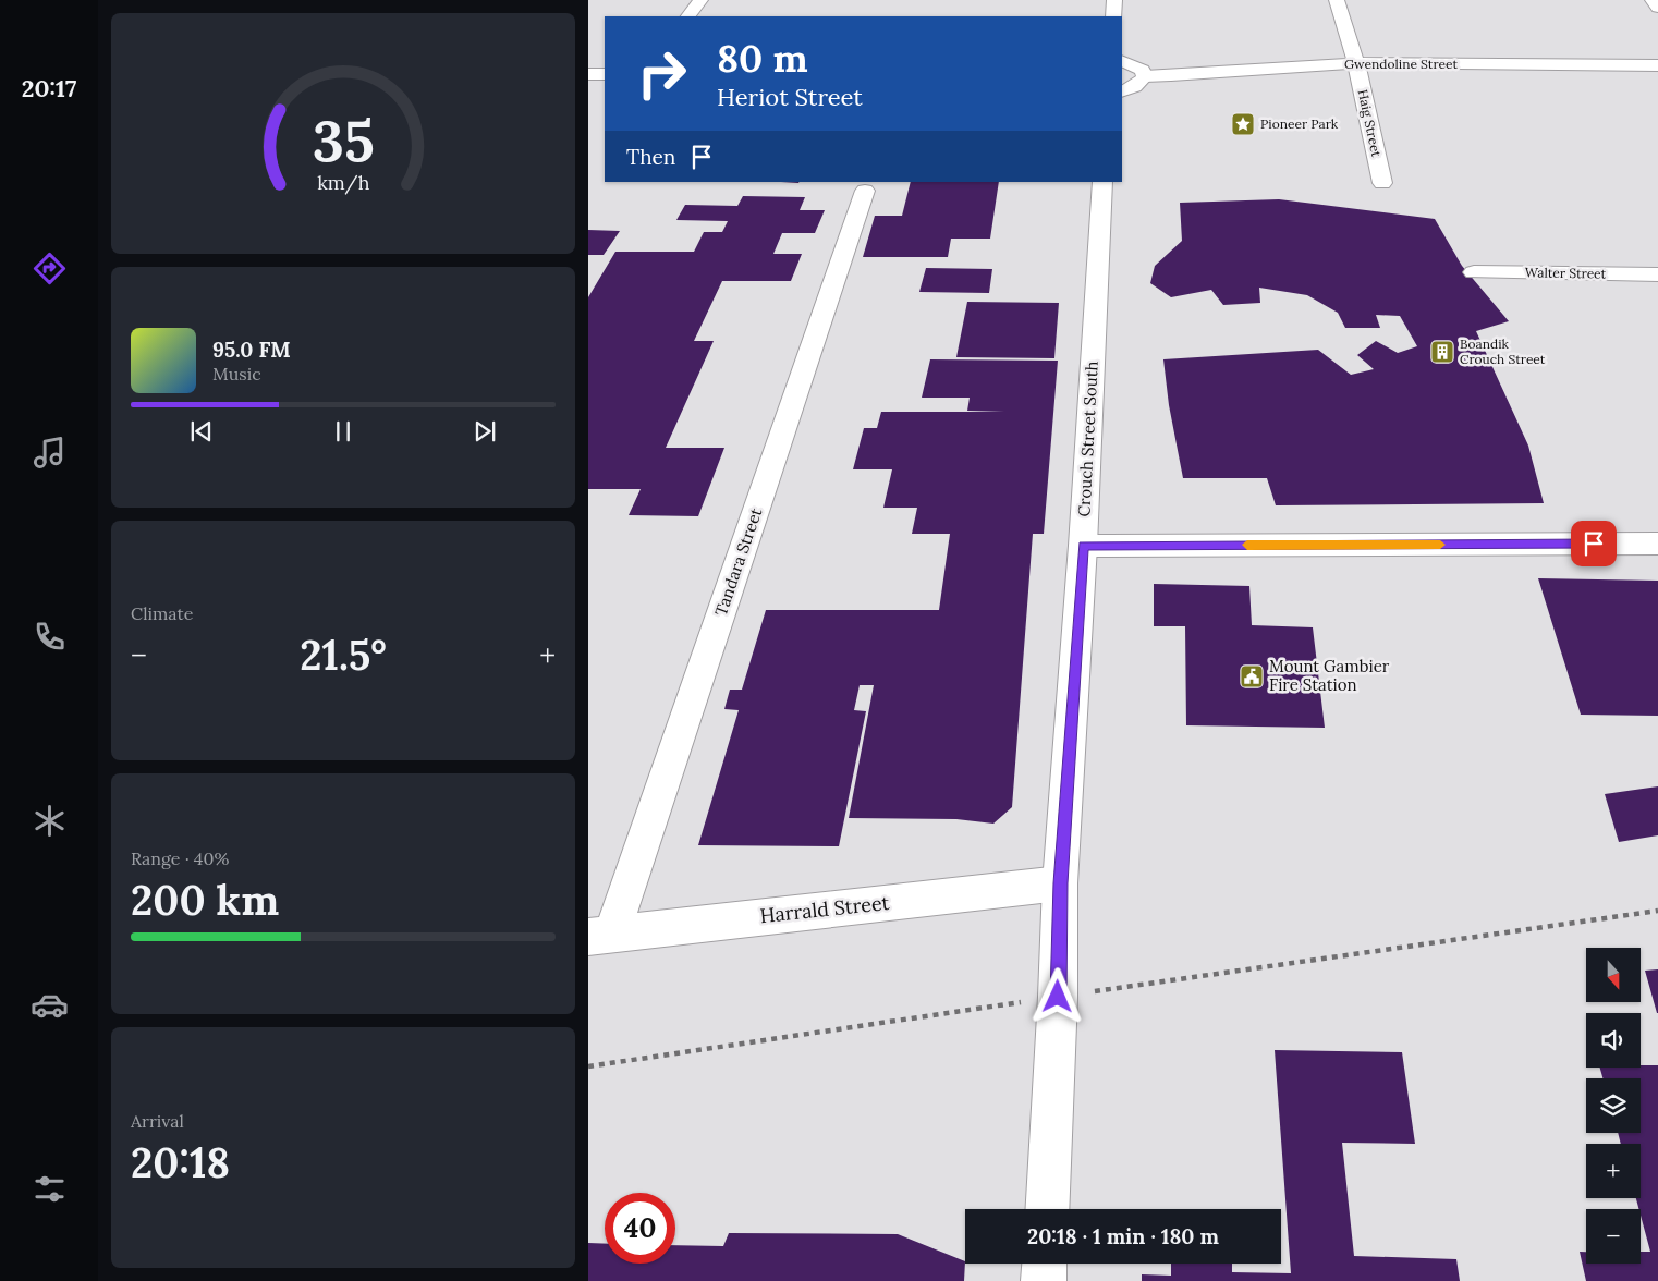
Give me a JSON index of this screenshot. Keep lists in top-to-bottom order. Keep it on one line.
{"streets":{"street":["Gwendoline Street","Haig Street","Walter Street","Crouch Street South","Tandara Street","Harrald Street"]},"crossings":[["Gwendoline Street","Haig Street"],["Crouch Street South","Harrald Street"],["Tandara Street","Harrald Street"]],"places":{"place":["Pioneer Park"],"building":["Boandik Crouch Street"],"public building":["Mount Gambier Fire Station"]},"north":"bottom","page":{"tabs":"20:17","turn":["80 m","Heriot Street"],"then":"Then","song":["95.0 FM","Music"],"tile":["Climate",["Range · 40%","200 km"],["Arrival","20:18"]],"heat":["−","21.5°","+"],"map_buttons":["+","−"],"limit":"40","trip":"20:18 · 1 min · 180 m","gauge":["35","km/h"]}}
